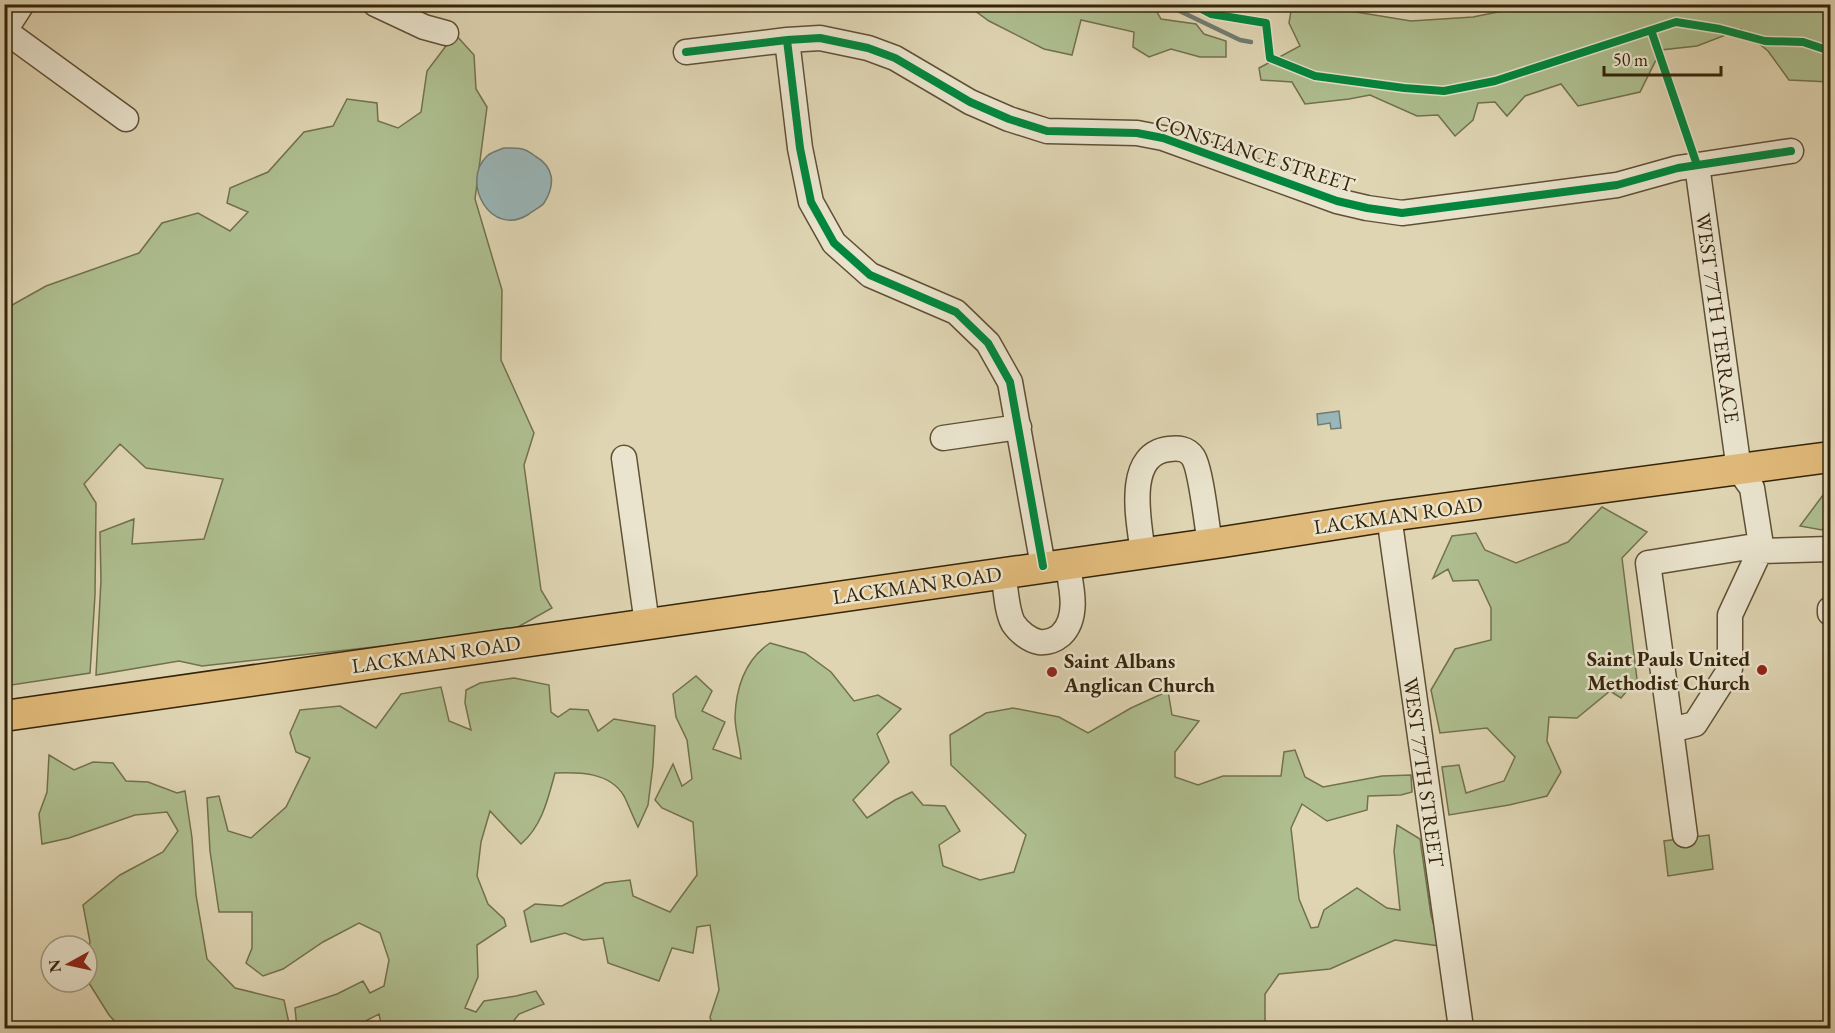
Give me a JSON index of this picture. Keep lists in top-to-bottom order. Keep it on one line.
{"streets":{"main road":["LACKMAN ROAD"],"street":["CONSTANCE STREET","WEST 77TH TERRACE","WEST 77TH STREET"]},"crossings":[["CONSTANCE STREET","WEST 77TH TERRACE"],["WEST 77TH TERRACE","LACKMAN ROAD"],["LACKMAN ROAD","WEST 77TH STREET"]],"places":["Saint Pauls United Methodist Church","Saint Albans Anglican Church"],"scale_bar":"50 m","north":"left"}
